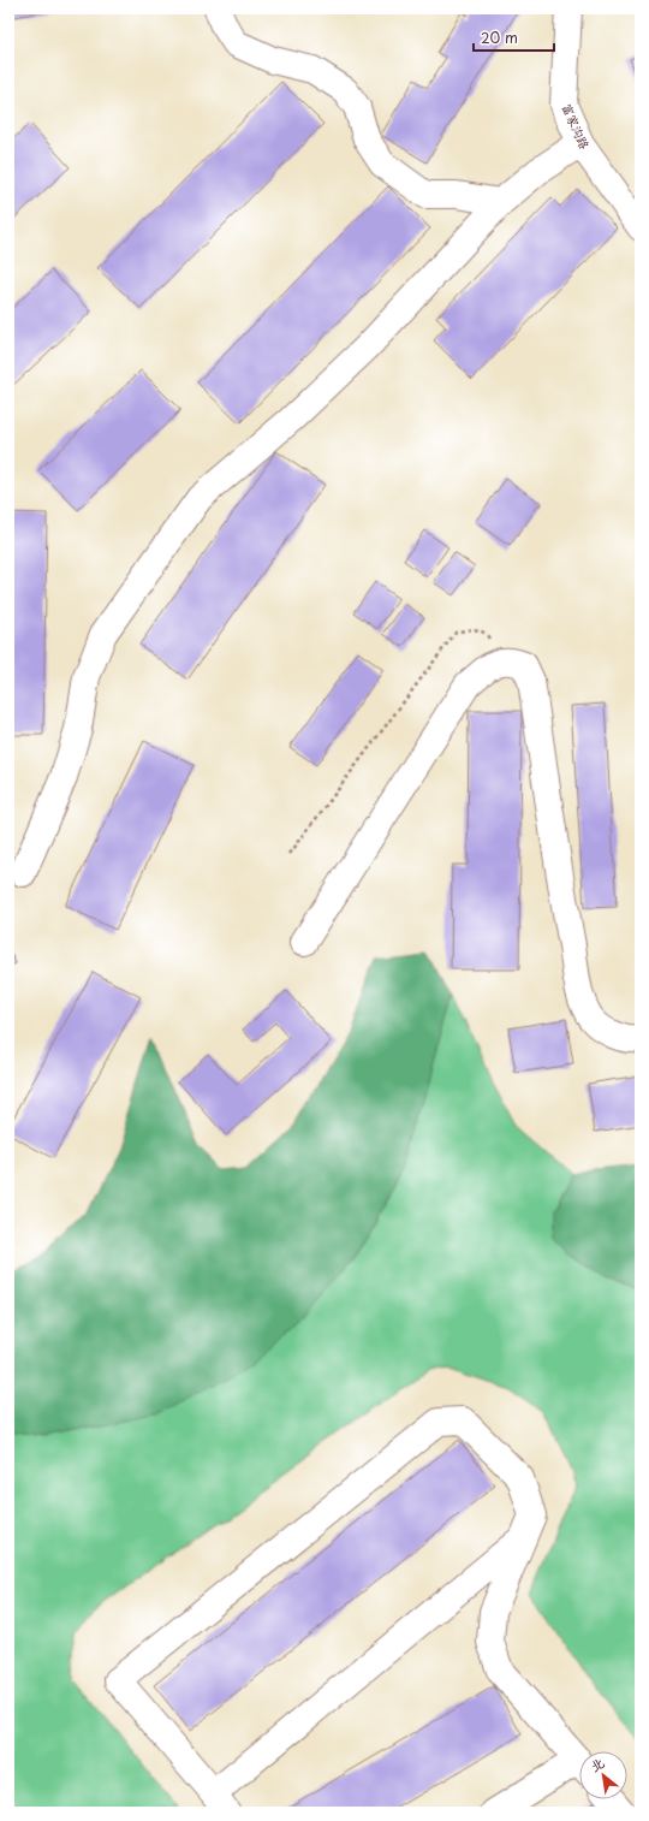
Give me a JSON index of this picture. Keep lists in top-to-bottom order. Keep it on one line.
{"streets":{"street":["富家沟路"]},"scale_bar":"20 m","north":"top left"}
